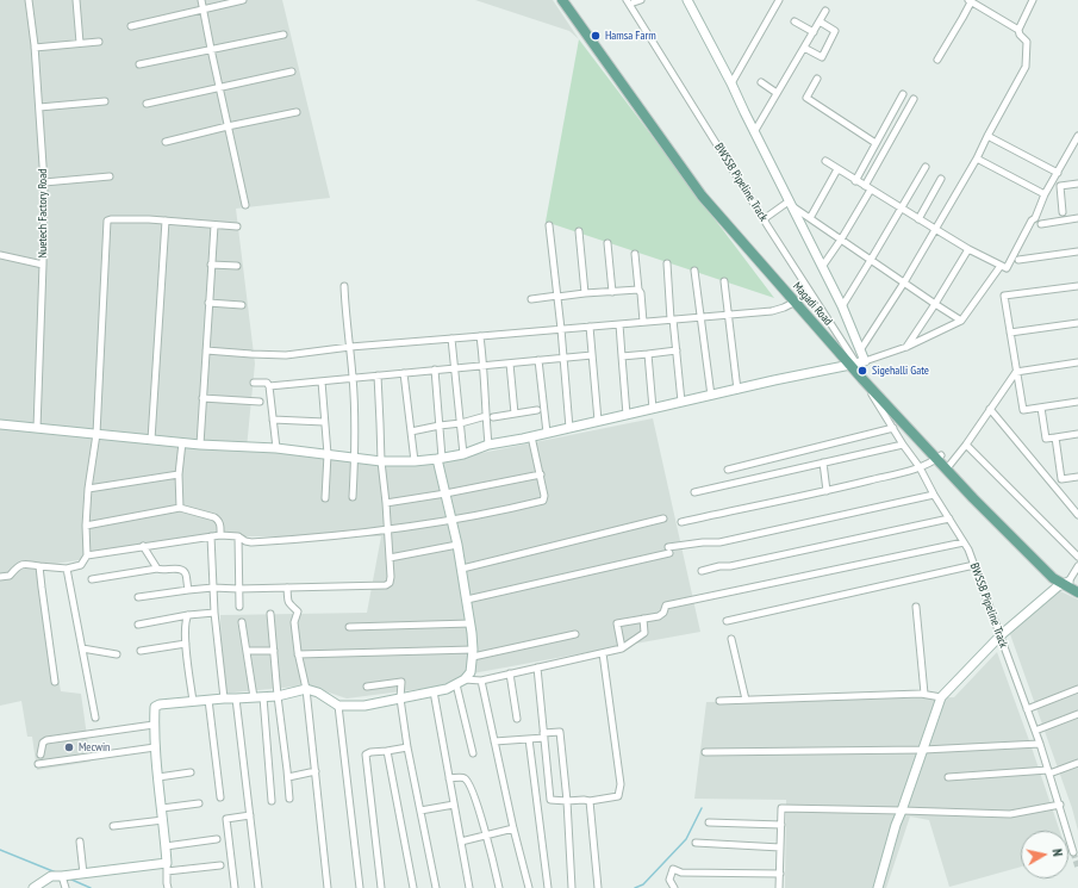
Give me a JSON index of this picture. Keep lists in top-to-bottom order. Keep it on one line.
{"streets":{"main road":["Magadi Road"],"street":["BWSSB Pipeline Track","Nuetech Factory Road"]},"crossings":[["BWSSB Pipeline Track","Magadi Road"]],"places":["Hamsa Farm","Sigehalli Gate","Mecwin"],"north":"right"}
